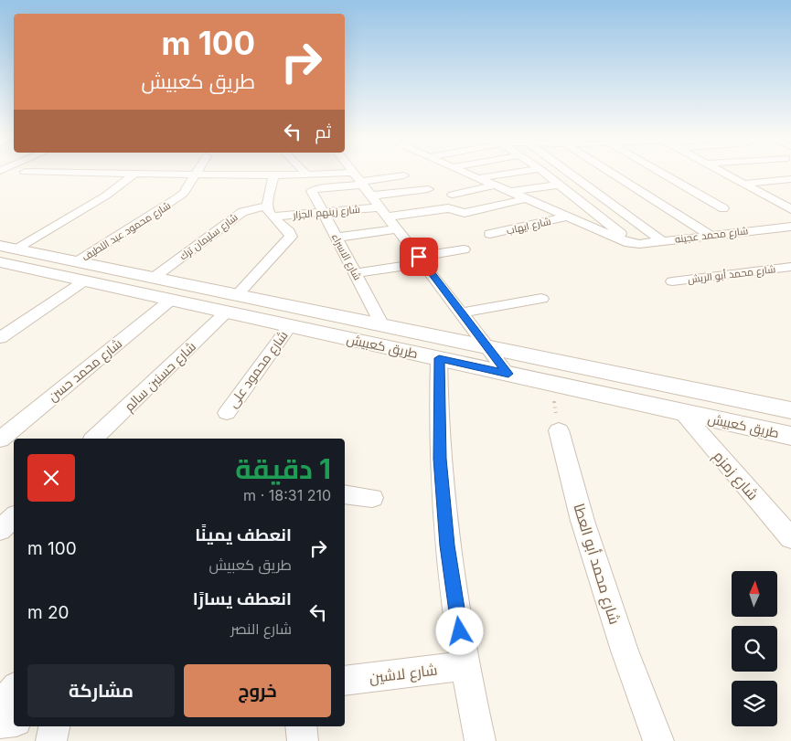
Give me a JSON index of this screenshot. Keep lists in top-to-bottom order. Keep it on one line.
{"streets":{"street":["شارع زينهم الجزار","شارع ايهاب","شارع محمود عبد اللطيف","شارع محمد عجينه","شارع سليمان ترك","شارع الاسراء","شارع محمد أبو الريش","طريق كعبيش","شارع محمود على","شارع محمد حسن","شارع حسنين سالم","شارع زمزم","شارع محمد أبو العطا","شارع لاشين"]},"crossings":[["شارع زينهم الجزار","شارع سليمان ترك"],["شارع زينهم الجزار","شارع الاسراء"],["شارع محمود عبد اللطيف","طريق كعبيش"],["شارع سليمان ترك","طريق كعبيش"],["شارع الاسراء","طريق كعبيش"],["طريق كعبيش","شارع محمود على"],["طريق كعبيش","شارع محمد حسن"],["طريق كعبيش","شارع حسنين سالم"],["طريق كعبيش","شارع زمزم"]],"north":"top","page":{"turn":["100 m","طريق كعبيش"],"then":"ثم","heading":["1 دقيقة","210 m · 18:31"],"list":[{"name":"انعطف يمينًا","note":"طريق كعبيش","value":"100 m"},{"name":"انعطف يسارًا","note":"شارع النصر","value":"20 m"}],"buttons":["خروج","مشاركة"]}}
